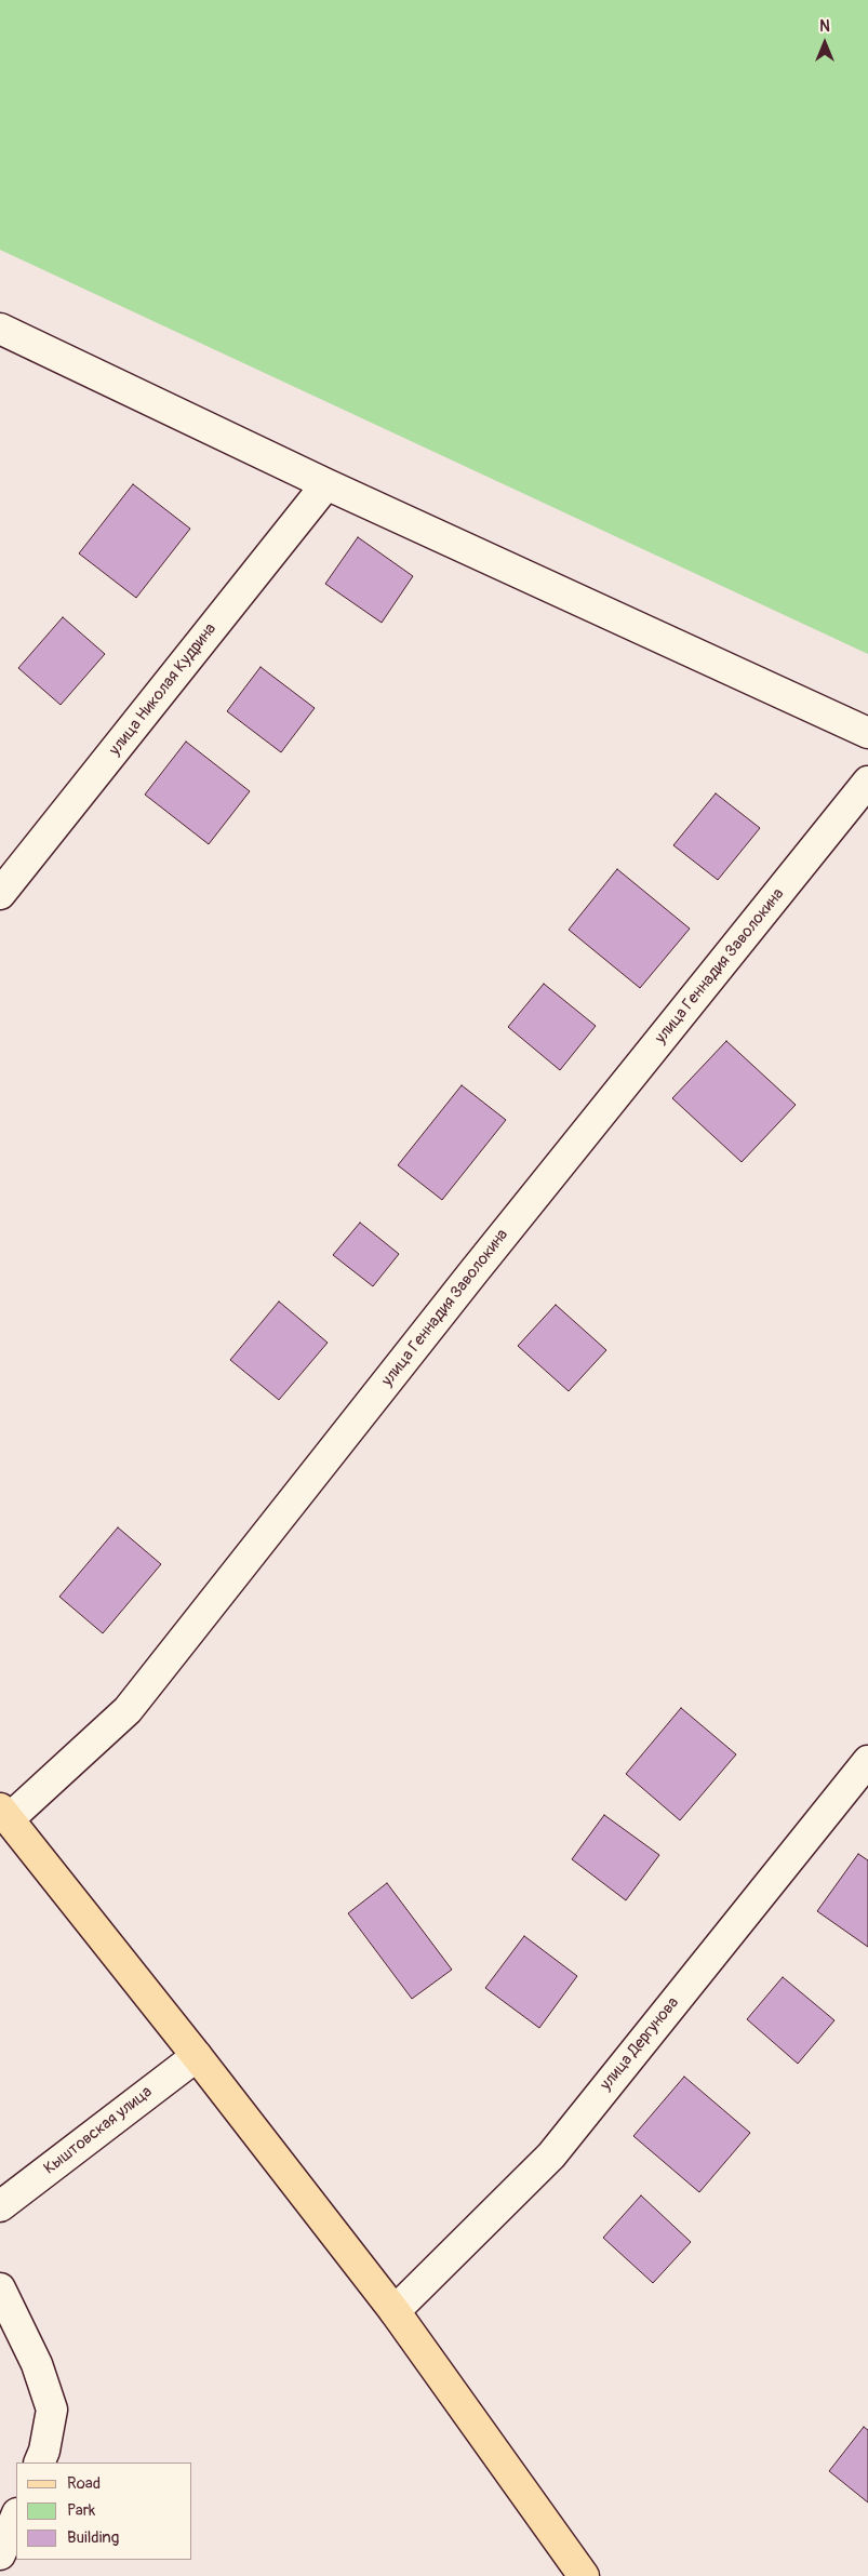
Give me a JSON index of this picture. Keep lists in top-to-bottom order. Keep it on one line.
{"streets":{"street":["улица Николая Кудрина","улица Геннадия Заволокина","улица Дергунова","Кыштовская улица"]},"legend":["Road","Park","Building"],"north":"top"}
